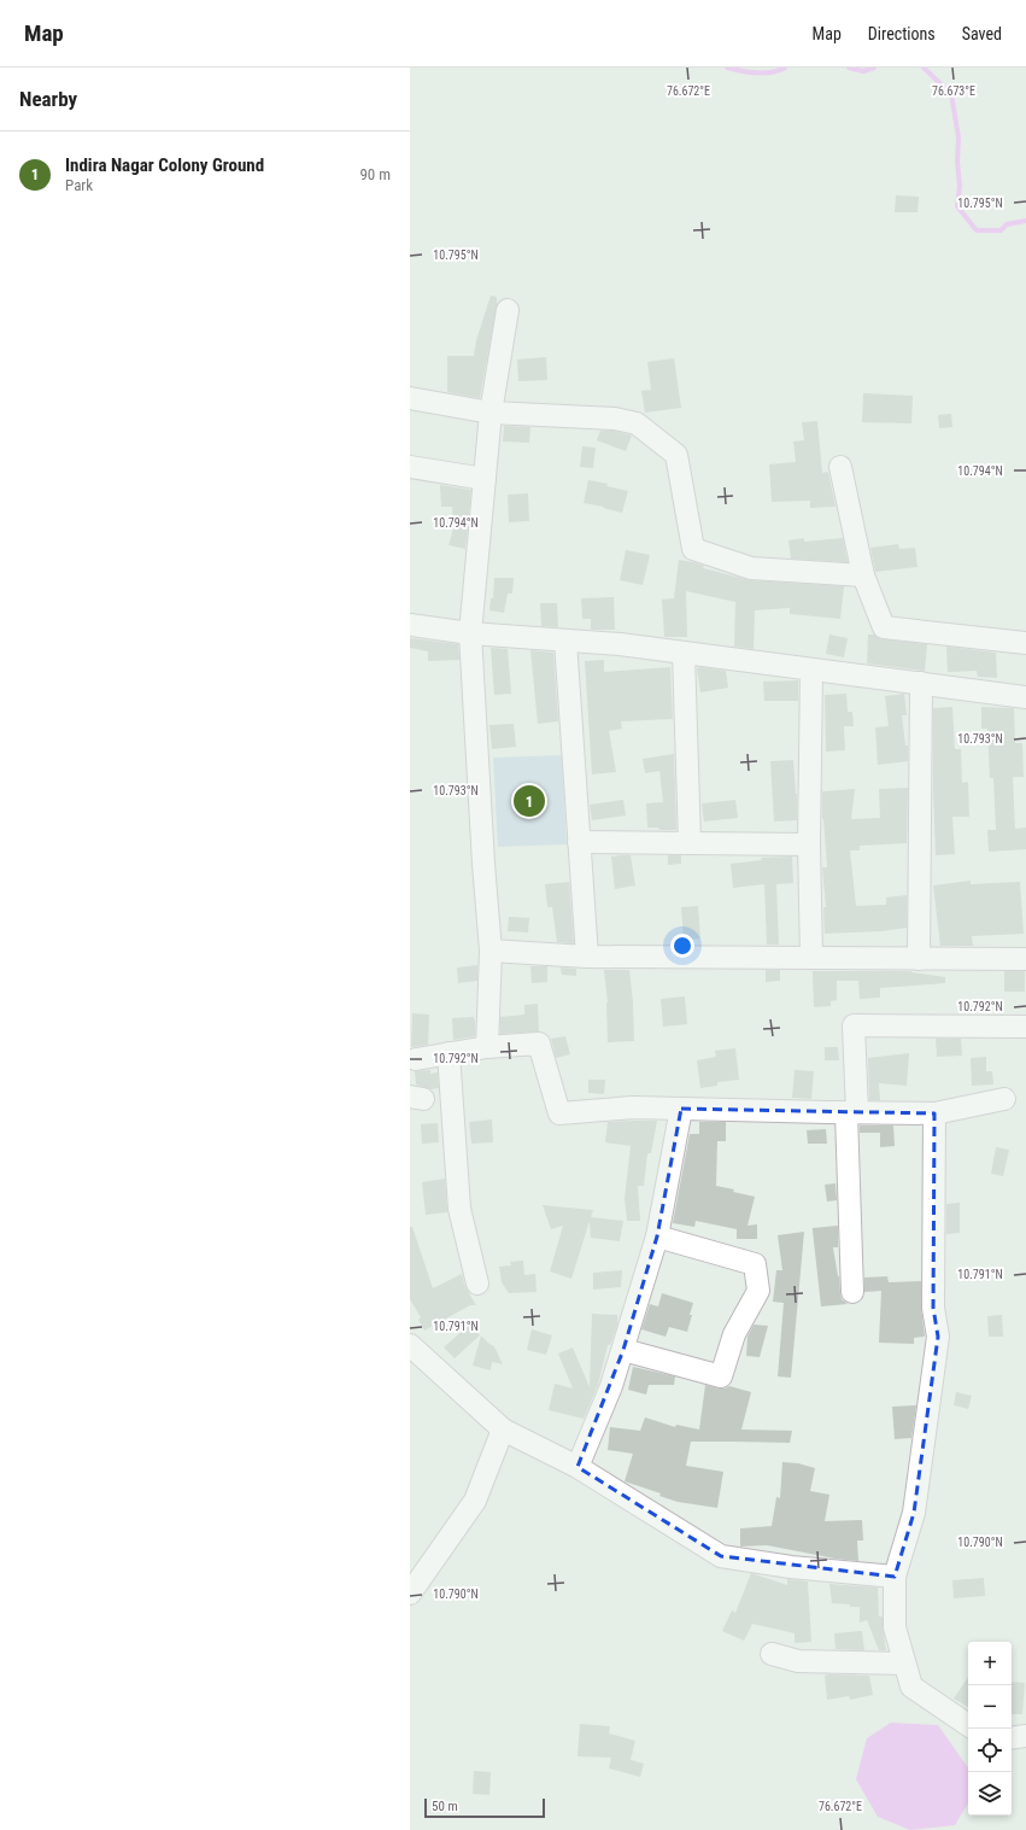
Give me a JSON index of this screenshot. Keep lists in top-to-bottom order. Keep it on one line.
{"scale_bar":"50 m","page":{"header":"Map","nav":["Map","Directions","Saved"],"heading":"Nearby","list":[{"mark":"1","name":"Indira Nagar Colony Ground","note":"Park","value":"90 m"}],"pins":"1","map_buttons":["+","−"],"scale":"50 m"},"coordinates":["76.672°E","76.673°E","10.795°N","10.794°N","10.793°N","10.792°N","10.791°N","10.790°N"]}
